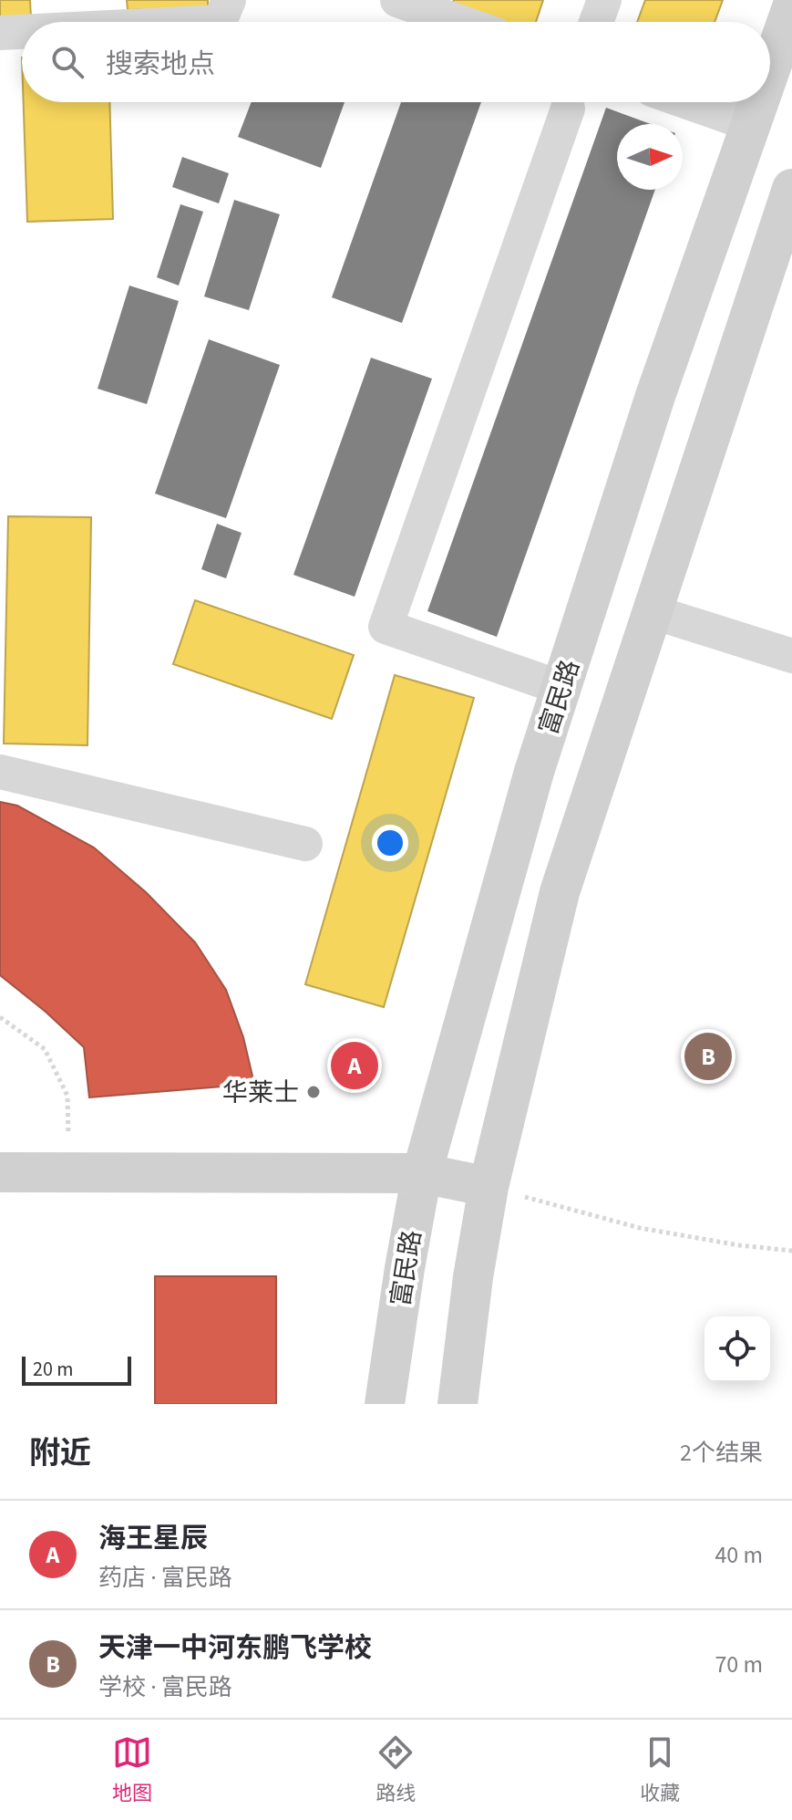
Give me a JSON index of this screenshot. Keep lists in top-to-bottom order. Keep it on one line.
{"streets":{"main road":["富民路"]},"places":["华莱士"],"scale_bar":"20 m","north":"right","page":{"search":"搜索地点","pins":["B","A"],"scale":"20 m","heading":["附近","2个结果"],"list":[{"mark":"A","name":"海王星辰","note":"药店 · 富民路","value":"40 m"},{"mark":"B","name":"天津一中河东鹏飞学校","note":"学校 · 富民路","value":"70 m"}],"nav":["地图","路线","收藏"]}}
